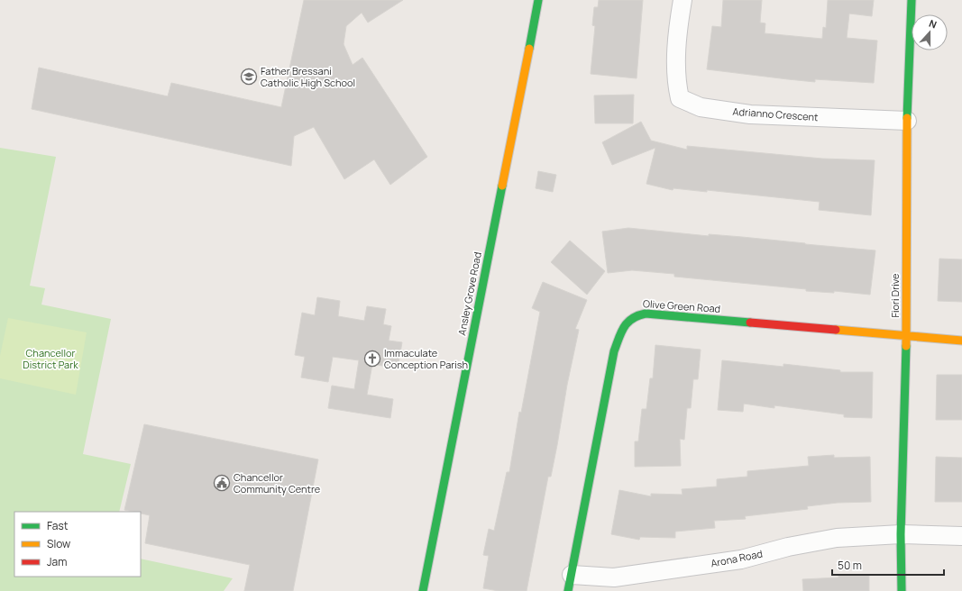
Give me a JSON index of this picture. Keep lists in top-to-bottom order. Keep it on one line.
{"streets":{"street":["Adrianno Crescent","Ansley Grove Road","Fiori Drive","Olive Green Road","Arona Road"]},"crossings":[["Adrianno Crescent","Fiori Drive"],["Fiori Drive","Olive Green Road"],["Fiori Drive","Arona Road"],["Olive Green Road","Arona Road"]],"parks":["Chancellor District Park"],"places":{"school or university":["Father Bressani Catholic High School"],"church":["Immaculate Conception Parish"],"public building":["Chancellor Community Centre"]},"legend":["Fast","Slow","Jam"],"scale_bar":"50 m","north":"top"}
